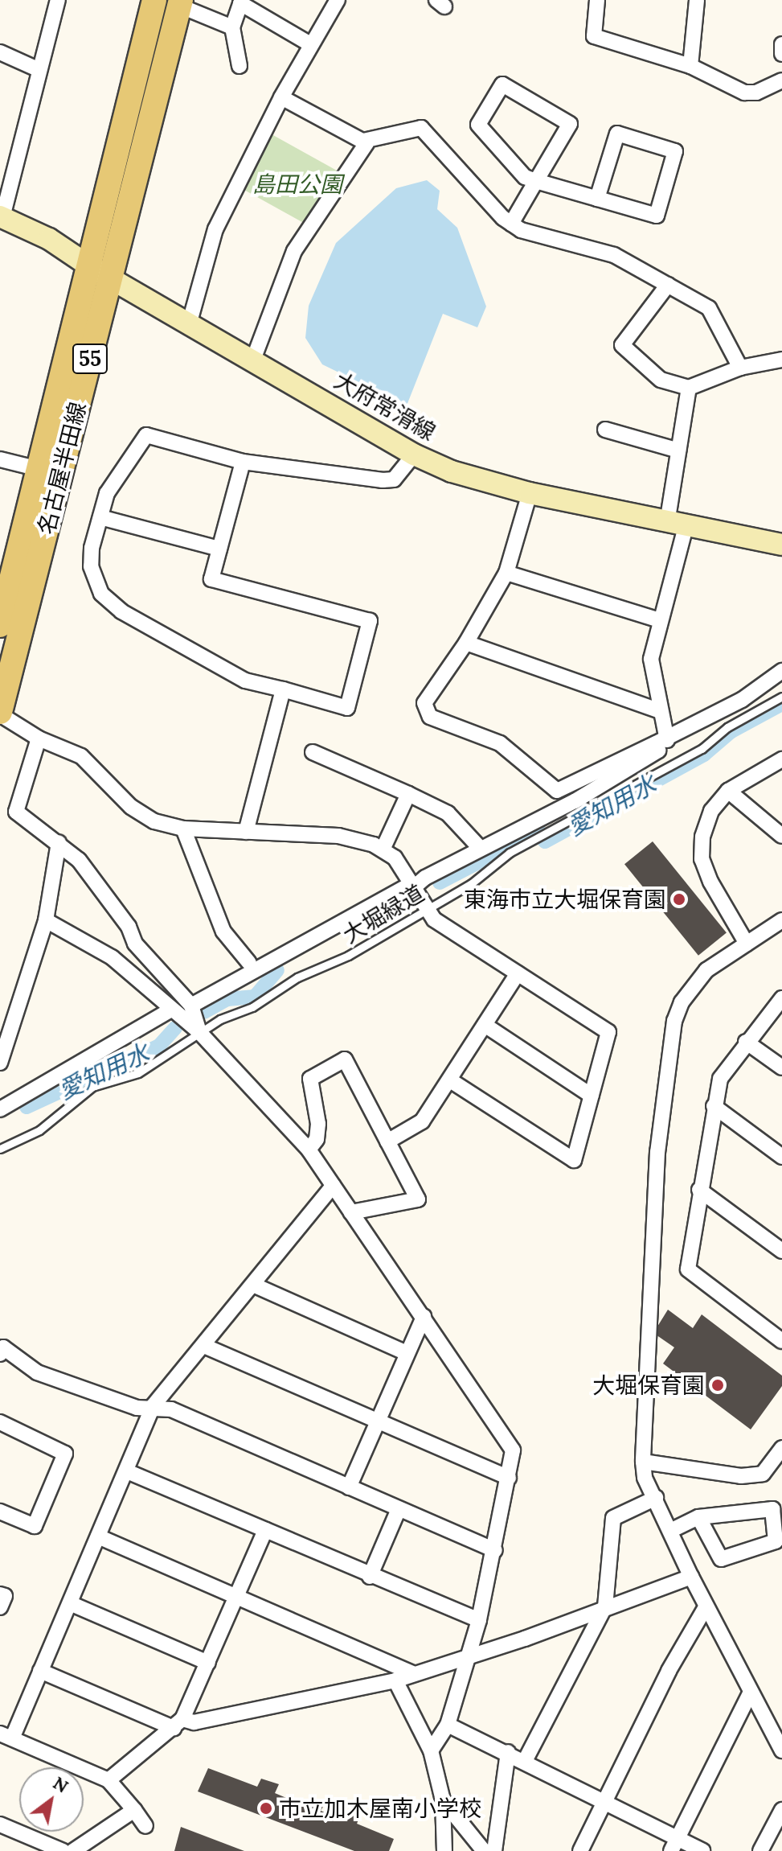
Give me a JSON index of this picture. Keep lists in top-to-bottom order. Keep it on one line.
{"streets":{"main road":["55","大府常滑線","名古屋半田線"],"lane":["大堀緑道"]},"crossings":[["大府常滑線","名古屋半田線"]],"water":["愛知用水"],"parks":["島田公園"],"places":["東海市立大堀保育園","大堀保育園","市立加木屋南小学校"],"north":"top right"}
